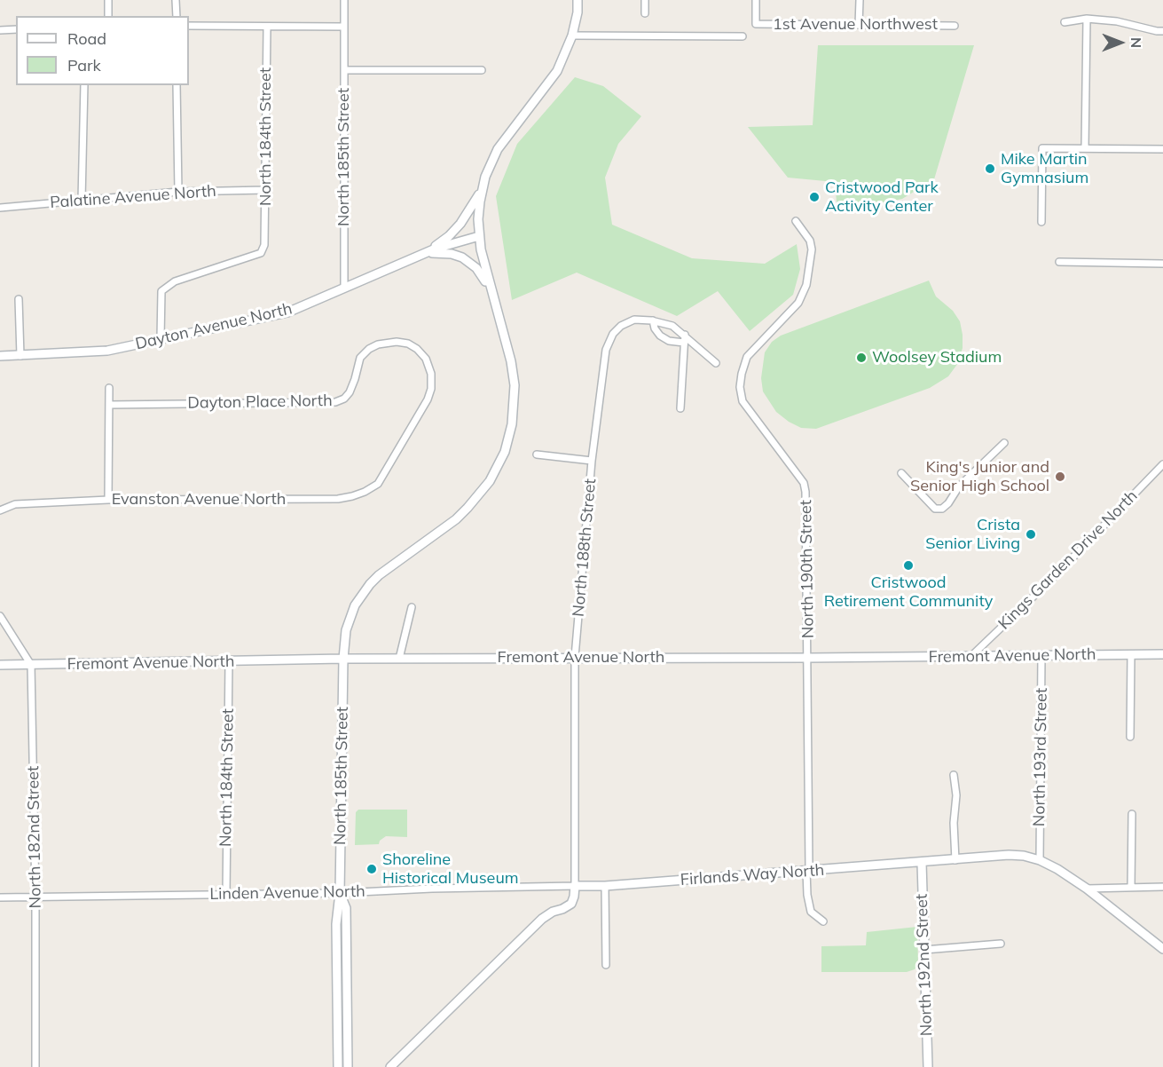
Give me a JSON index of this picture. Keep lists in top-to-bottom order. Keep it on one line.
{"streets":{"street":["1st Avenue Northwest","North 184th Street","North 185th Street","Palatine Avenue North","Dayton Avenue North","Dayton Place North","Evanston Avenue North","North 188th Street","Kings Garden Drive North","North 190th Street","Fremont Avenue North","North 193rd Street","North 182nd Street","Firlands Way North","Linden Avenue North","North 192nd Street"]},"crossings":[["North 184th Street","Palatine Avenue North"],["North 184th Street","Dayton Avenue North"],["North 184th Street","Fremont Avenue North"],["North 184th Street","Linden Avenue North"],["North 185th Street","Dayton Avenue North"],["North 185th Street","Fremont Avenue North"],["North 185th Street","Linden Avenue North"],["Dayton Place North","Evanston Avenue North"],["North 188th Street","Fremont Avenue North"],["North 188th Street","Firlands Way North"],["North 188th Street","Linden Avenue North"],["Kings Garden Drive North","Fremont Avenue North"],["North 190th Street","Fremont Avenue North"],["North 190th Street","Firlands Way North"],["Fremont Avenue North","North 193rd Street"],["Fremont Avenue North","North 182nd Street"],["North 193rd Street","Firlands Way North"],["North 182nd Street","Linden Avenue North"],["Firlands Way North","Linden Avenue North"],["Firlands Way North","North 192nd Street"]],"places":["Mike Martin Gymnasium","Cristwood Park Activity Center","Woolsey Stadium","King's Junior and Senior High School","Crista Senior Living","Cristwood Retirement Community","Shoreline Historical Museum"],"legend":["Road","Park"],"north":"right"}
